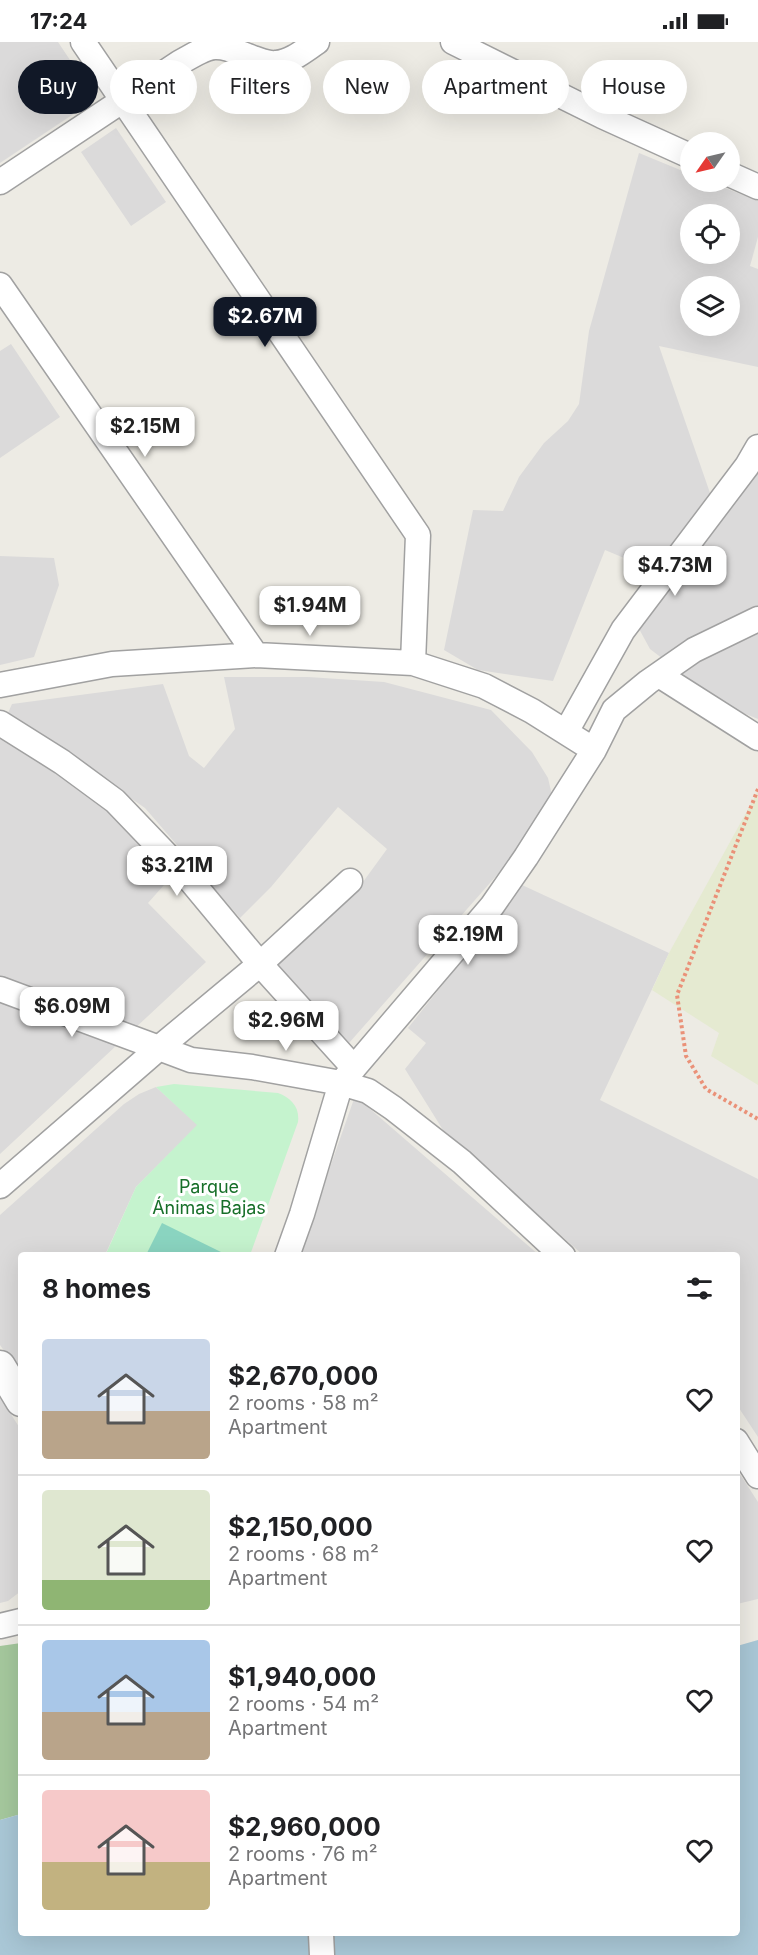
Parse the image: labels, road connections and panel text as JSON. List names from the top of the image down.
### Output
{
  "parks": ["Parque Ánimas Bajas"],
  "north": "bottom left",
  "page": {
    "status": "17:24",
    "chip": [
      "Buy",
      "Rent",
      "Filters",
      "New",
      "Apartment",
      "House"
    ],
    "price": [
      "$2.67M",
      "$2.15M",
      "$4.73M",
      "$1.94M",
      "$3.21M",
      "$2.19M",
      "$6.09M",
      "$2.96M"
    ],
    "heading": "8 homes",
    "list": [
      {
        "name": "$2,670,000",
        "note": "2 rooms · 58 m² · Apartment"
      },
      {
        "name": "$2,150,000",
        "note": "2 rooms · 68 m² · Apartment"
      },
      {
        "name": "$1,940,000",
        "note": "2 rooms · 54 m² · Apartment"
      },
      {
        "name": "$2,960,000",
        "note": "2 rooms · 76 m² · Apartment"
      }
    ]
  }
}
